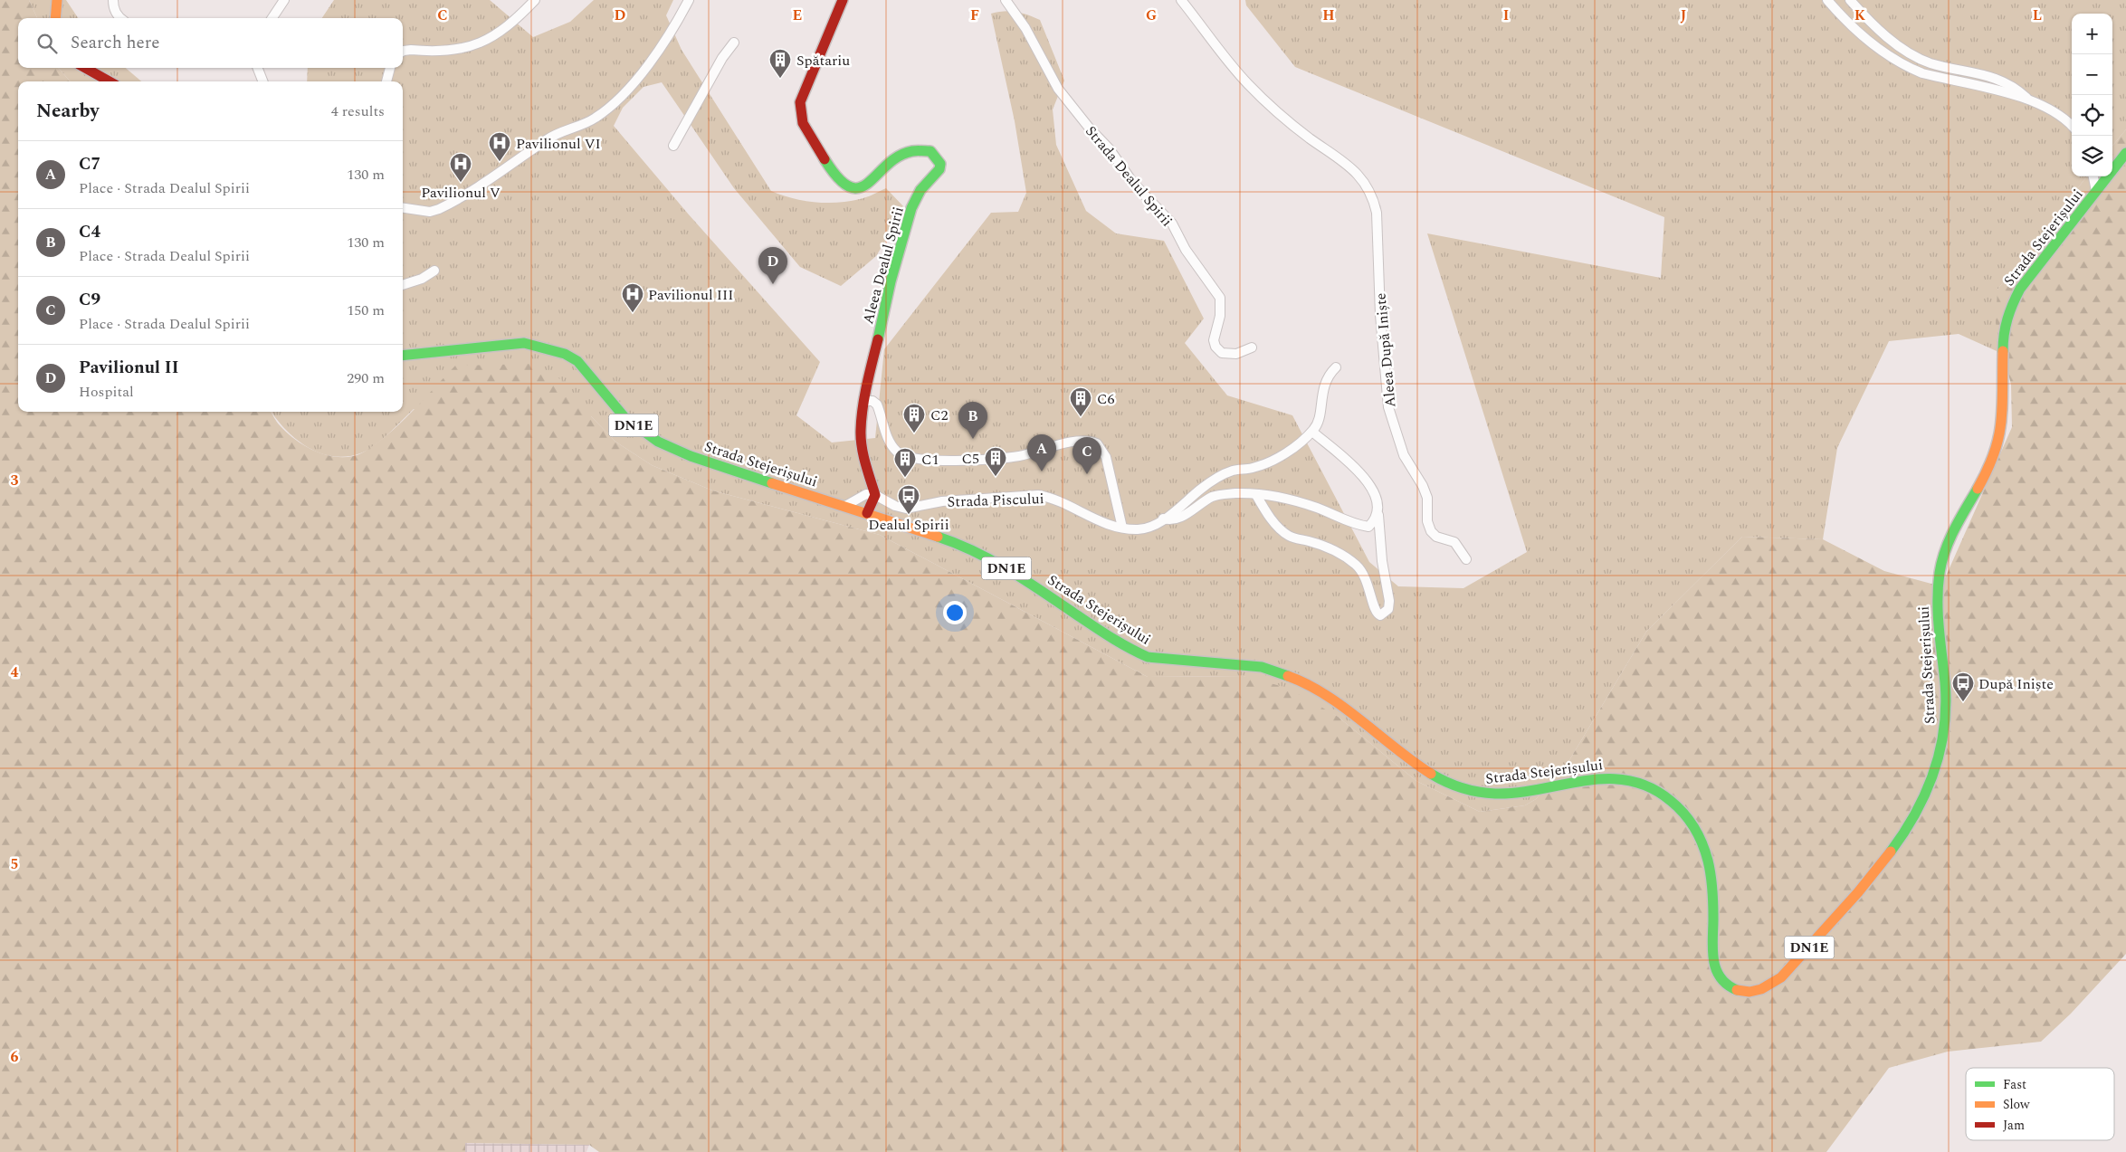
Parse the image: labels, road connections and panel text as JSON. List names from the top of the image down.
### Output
{
  "streets": {
    "main road": ["Strada Stejerișului", "Aleea Dealul Spirii", "DN1E"],
    "street": ["Strada Dealul Spirii", "Aleea După Iniște", "Strada Piscului"]
  },
  "crossings": [
    ["Aleea Dealul Spirii", "Strada Piscului"]
  ],
  "places": {
    "building": [
      "Spătariu",
      "C6",
      "C2",
      "C5",
      "C1"
    ],
    "hospital": ["Pavilionul VI", "Pavilionul V", "Pavilionul III"],
    "bus stop": ["Dealul Spirii", "După Iniște"]
  },
  "legend": ["Fast", "Slow", "Jam"],
  "page": {
    "map_buttons": ["+", "−"],
    "search": "Search here",
    "heading": ["Nearby", "4 results"],
    "list": [
      {
        "mark": "A",
        "name": "C7",
        "note": "Place · Strada Dealul Spirii",
        "value": "130 m"
      },
      {
        "mark": "B",
        "name": "C4",
        "note": "Place · Strada Dealul Spirii",
        "value": "130 m"
      },
      {
        "mark": "C",
        "name": "C9",
        "note": "Place · Strada Dealul Spirii",
        "value": "150 m"
      },
      {
        "mark": "D",
        "name": "Pavilionul II",
        "note": "Hospital",
        "value": "290 m"
      }
    ],
    "pins": [
      "D",
      "B",
      "A",
      "C"
    ]
  },
  "grid": {
    "columns": [
      "C",
      "D",
      "E",
      "F",
      "G",
      "H",
      "I",
      "J",
      "K",
      "L"
    ],
    "rows": [
      "3",
      "4",
      "5",
      "6"
    ]
  }
}
